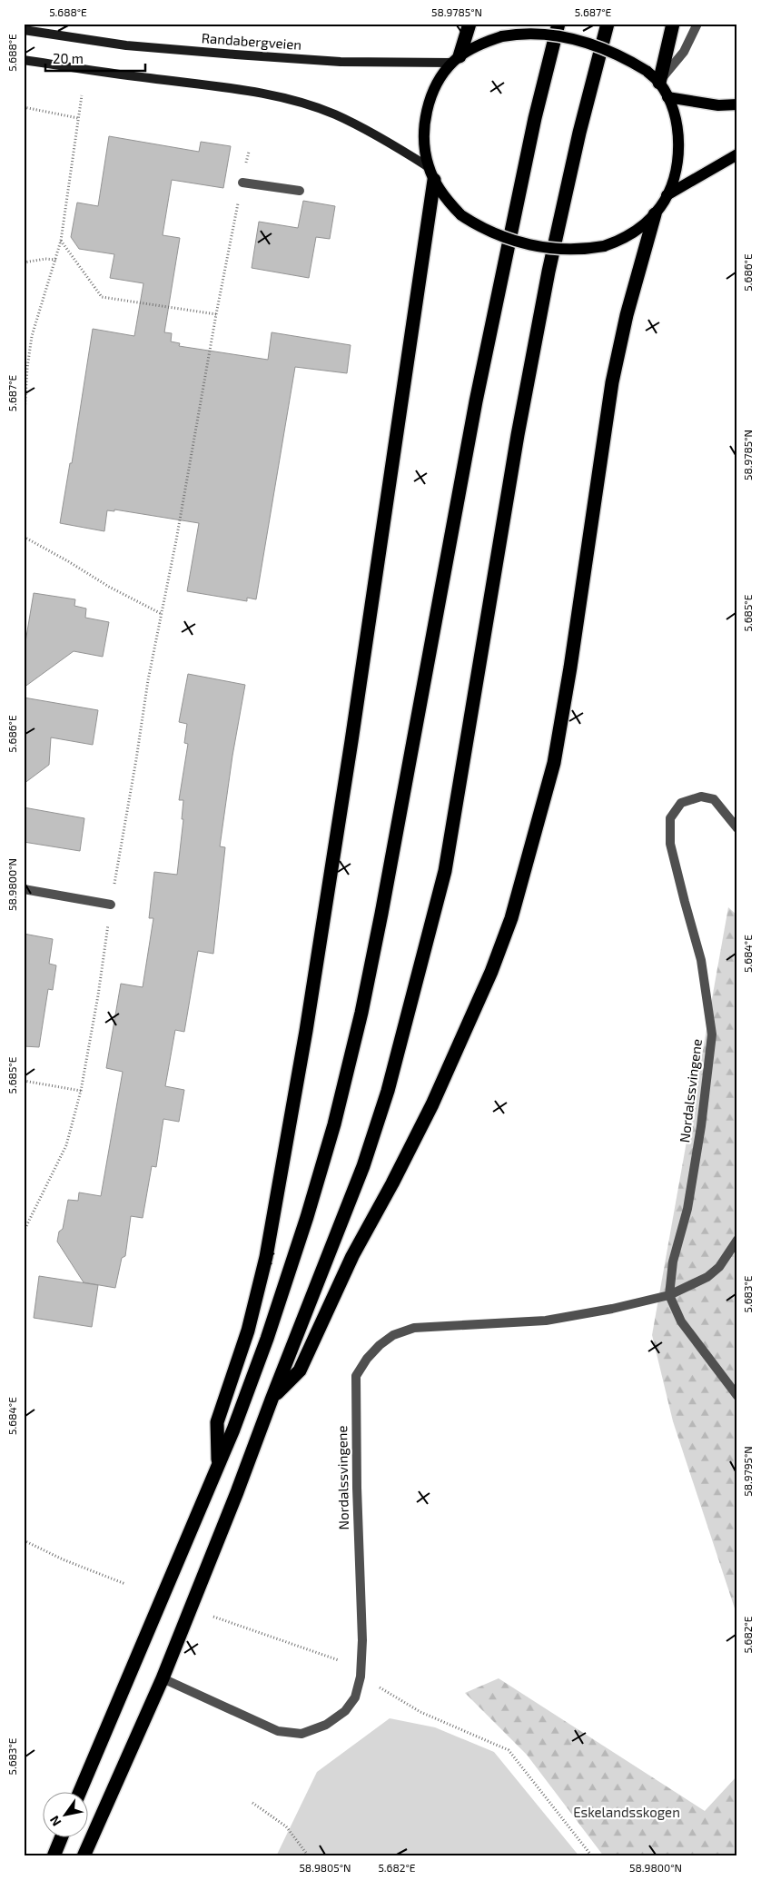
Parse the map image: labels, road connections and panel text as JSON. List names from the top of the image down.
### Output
{
  "streets": {
    "main road": ["Randabergveien"],
    "street": ["Nordalssvingene"]
  },
  "parks": ["Eskelandsskogen"],
  "scale_bar": "20 m",
  "north": "bottom left",
  "coordinates": [
    "5.688°E",
    "58.9785°N",
    "5.687°E",
    "5.686°E",
    "5.685°E",
    "58.9800°N",
    "5.684°E",
    "5.683°E",
    "58.9795°N",
    "5.682°E",
    "58.9805°N"
  ]
}
